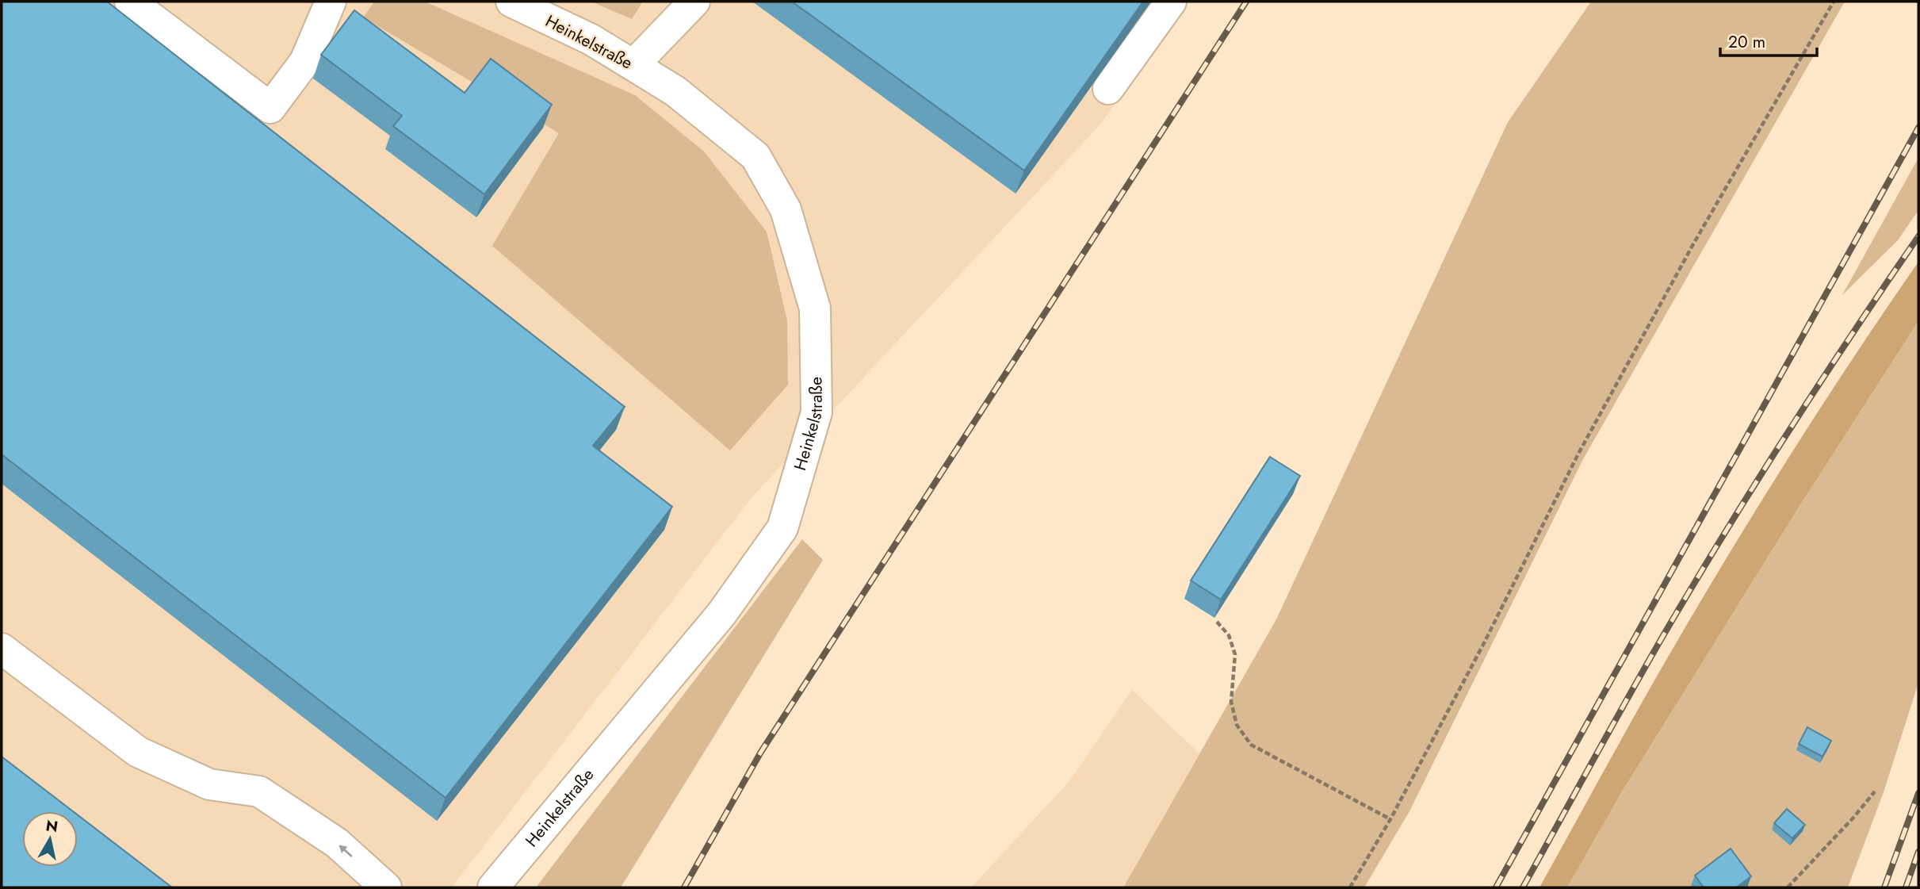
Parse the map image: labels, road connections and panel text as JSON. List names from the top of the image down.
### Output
{
  "streets": {
    "street": ["Heinkelstraße"]
  },
  "scale_bar": "20 m",
  "north": "top"
}
